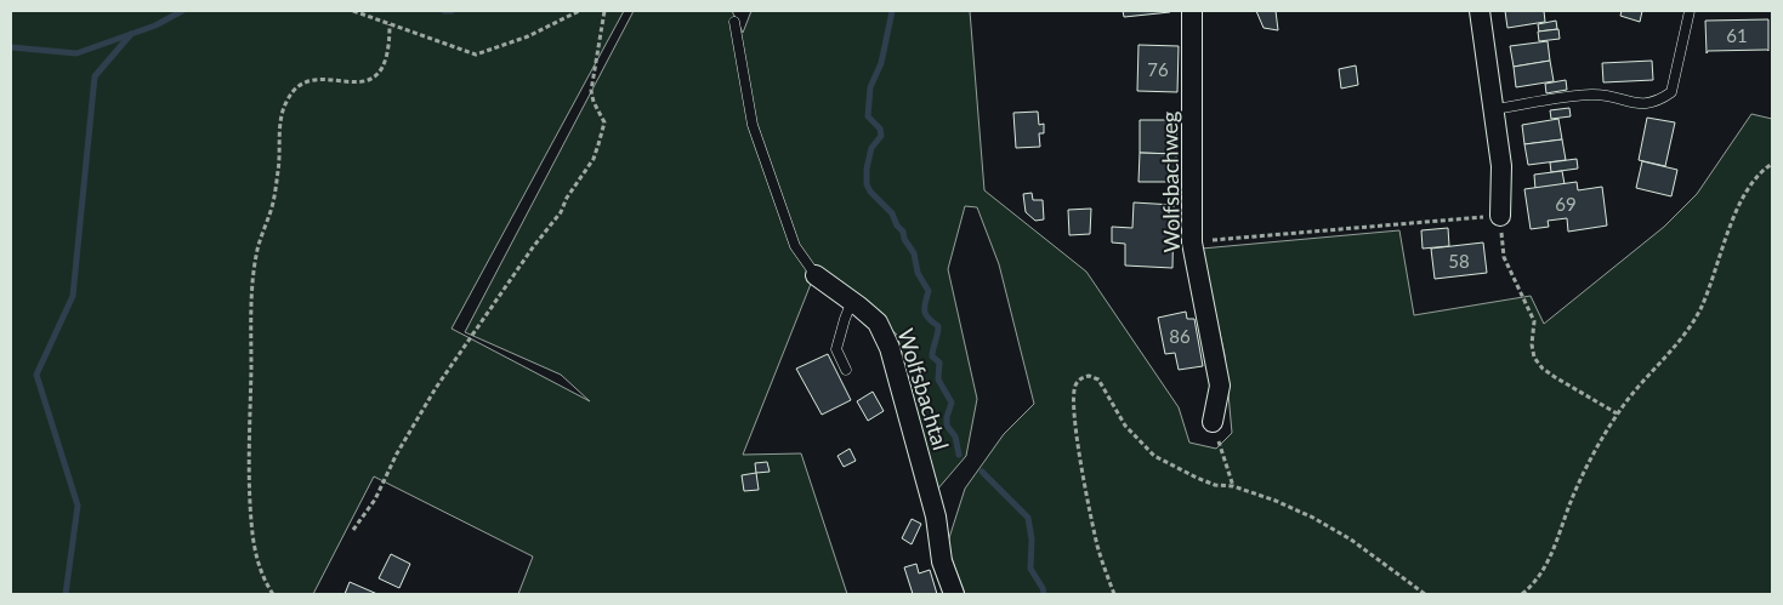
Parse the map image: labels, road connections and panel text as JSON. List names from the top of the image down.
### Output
{
  "streets": {
    "street": ["Wolfsbachweg", "Wolfsbachtal"]
  },
  "house_numbers": [
    "61",
    "76",
    "69",
    "58",
    "86"
  ]
}
